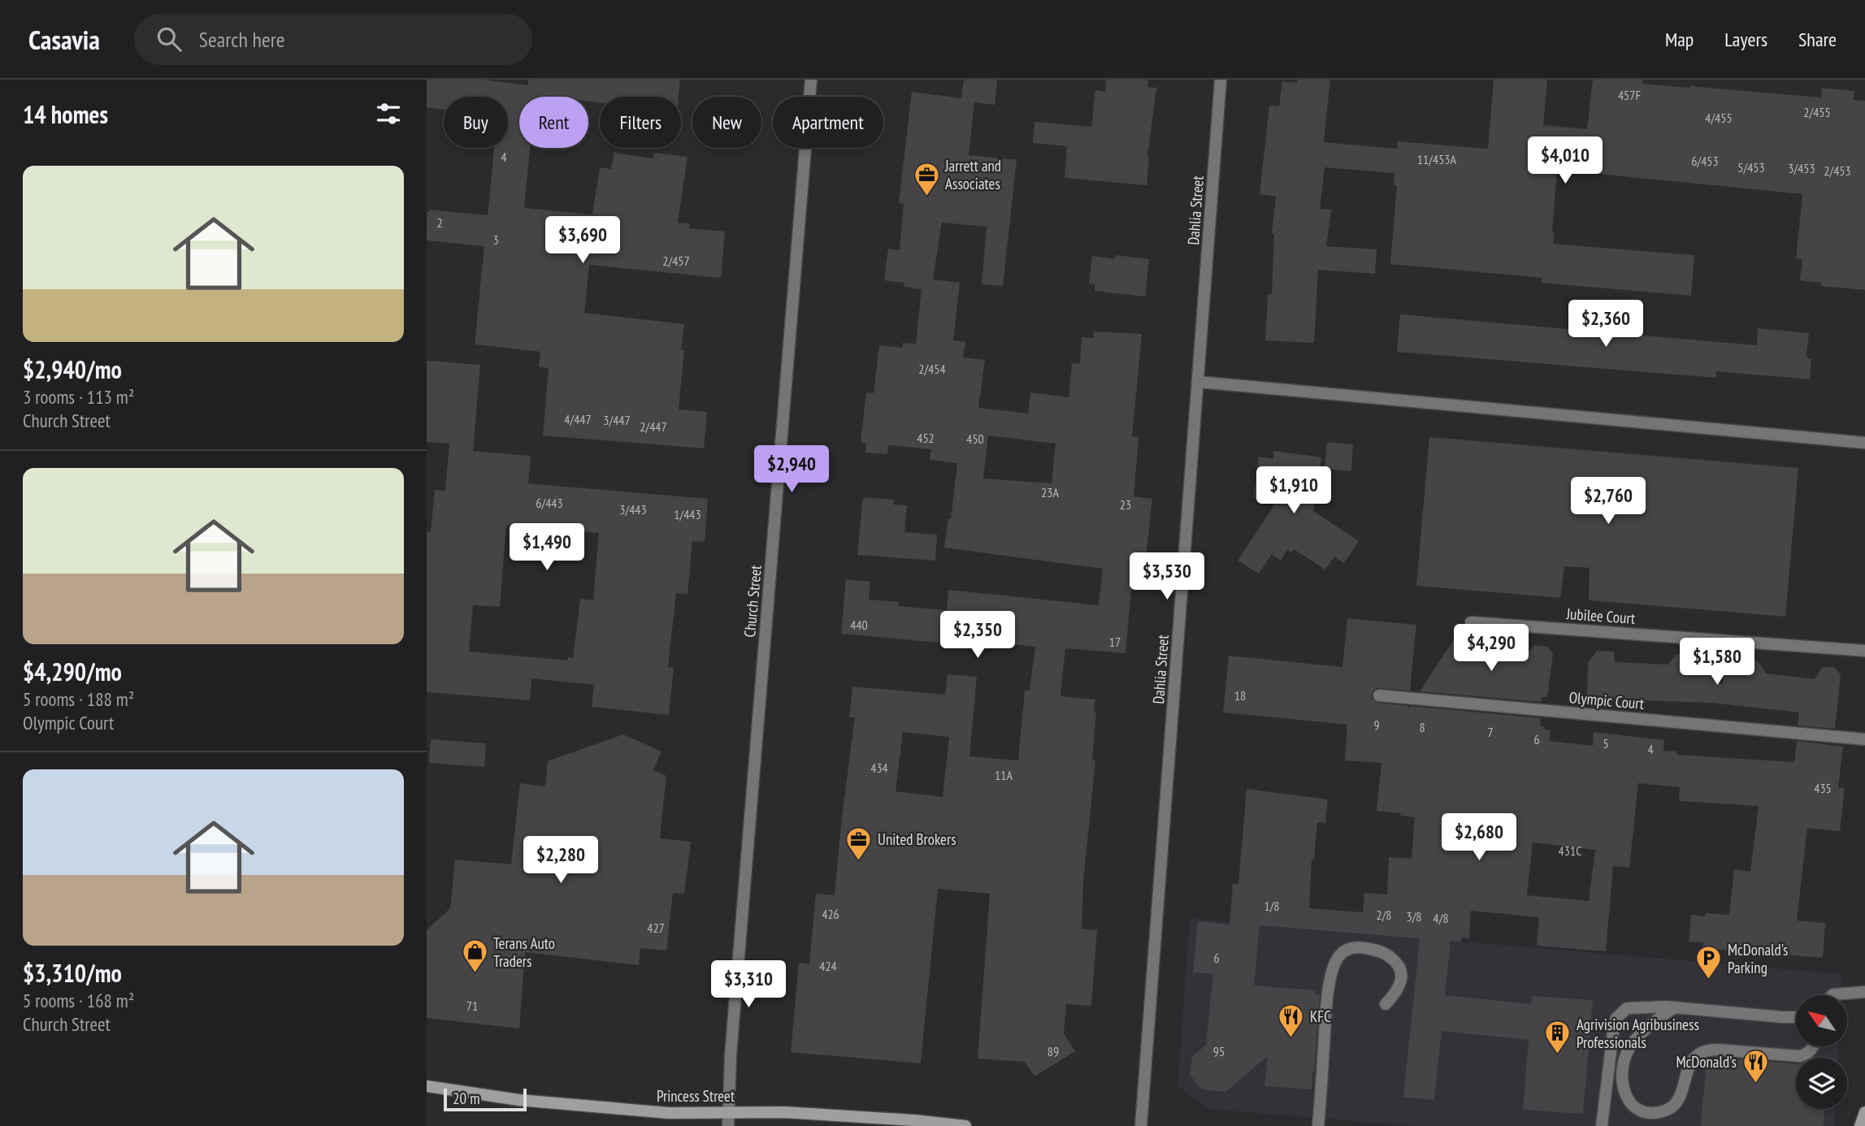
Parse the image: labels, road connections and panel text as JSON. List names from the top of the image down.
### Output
{
  "streets": {
    "main road": ["Princess Street"],
    "street": [
      "Dahlia Street",
      "Church Street",
      "Jubilee Court",
      "Olympic Court"
    ]
  },
  "crossings": [
    ["Church Street", "Princess Street"]
  ],
  "places": {
    "office": ["Jarrett and Associates", "United Brokers"],
    "shop": ["Terans Auto Traders"],
    "parking": ["McDonald's Parking"],
    "restaurant": ["KFC", "McDonald's"],
    "building": ["Agrivision Agribusiness Professionals"]
  },
  "house_numbers": [
    "457F",
    "2/455",
    "4/455",
    "4",
    "11/453A",
    "6/453",
    "5/453",
    "3/453",
    "2/453",
    "2",
    "3",
    "2/457",
    "2/454",
    "4/447",
    "3/447",
    "2/447",
    "452",
    "450",
    "23A",
    "6/443",
    "23",
    "3/443",
    "1/443",
    "440",
    "17",
    "18",
    "9",
    "8",
    "7",
    "6",
    "5",
    "4",
    "434",
    "11A",
    "435",
    "431C",
    "1/8",
    "426",
    "2/8",
    "3/8",
    "4/8",
    "427",
    "6",
    "424",
    "71",
    "89",
    "95"
  ],
  "scale_bar": "20 m",
  "north": "top left",
  "page": {
    "header": "Casavia",
    "search": "Search here",
    "nav": ["Map", "Layers", "Share"],
    "heading": "14 homes",
    "chip": [
      "Buy",
      "Rent",
      "Filters",
      "New",
      "Apartment"
    ],
    "price": [
      "$4,010",
      "$3,690",
      "$2,360",
      "$2,940",
      "$1,910",
      "$2,760",
      "$1,490",
      "$3,530",
      "$2,350",
      "$4,290",
      "$1,580",
      "$2,680",
      "$2,280",
      "$3,310"
    ],
    "list": [
      {
        "name": "$2,940/mo",
        "note": "3 rooms · 113 m² · Church Street"
      },
      {
        "name": "$4,290/mo",
        "note": "5 rooms · 188 m² · Olympic Court"
      },
      {
        "name": "$3,310/mo",
        "note": "5 rooms · 168 m² · Church Street"
      }
    ],
    "scale": "20 m"
  }
}
